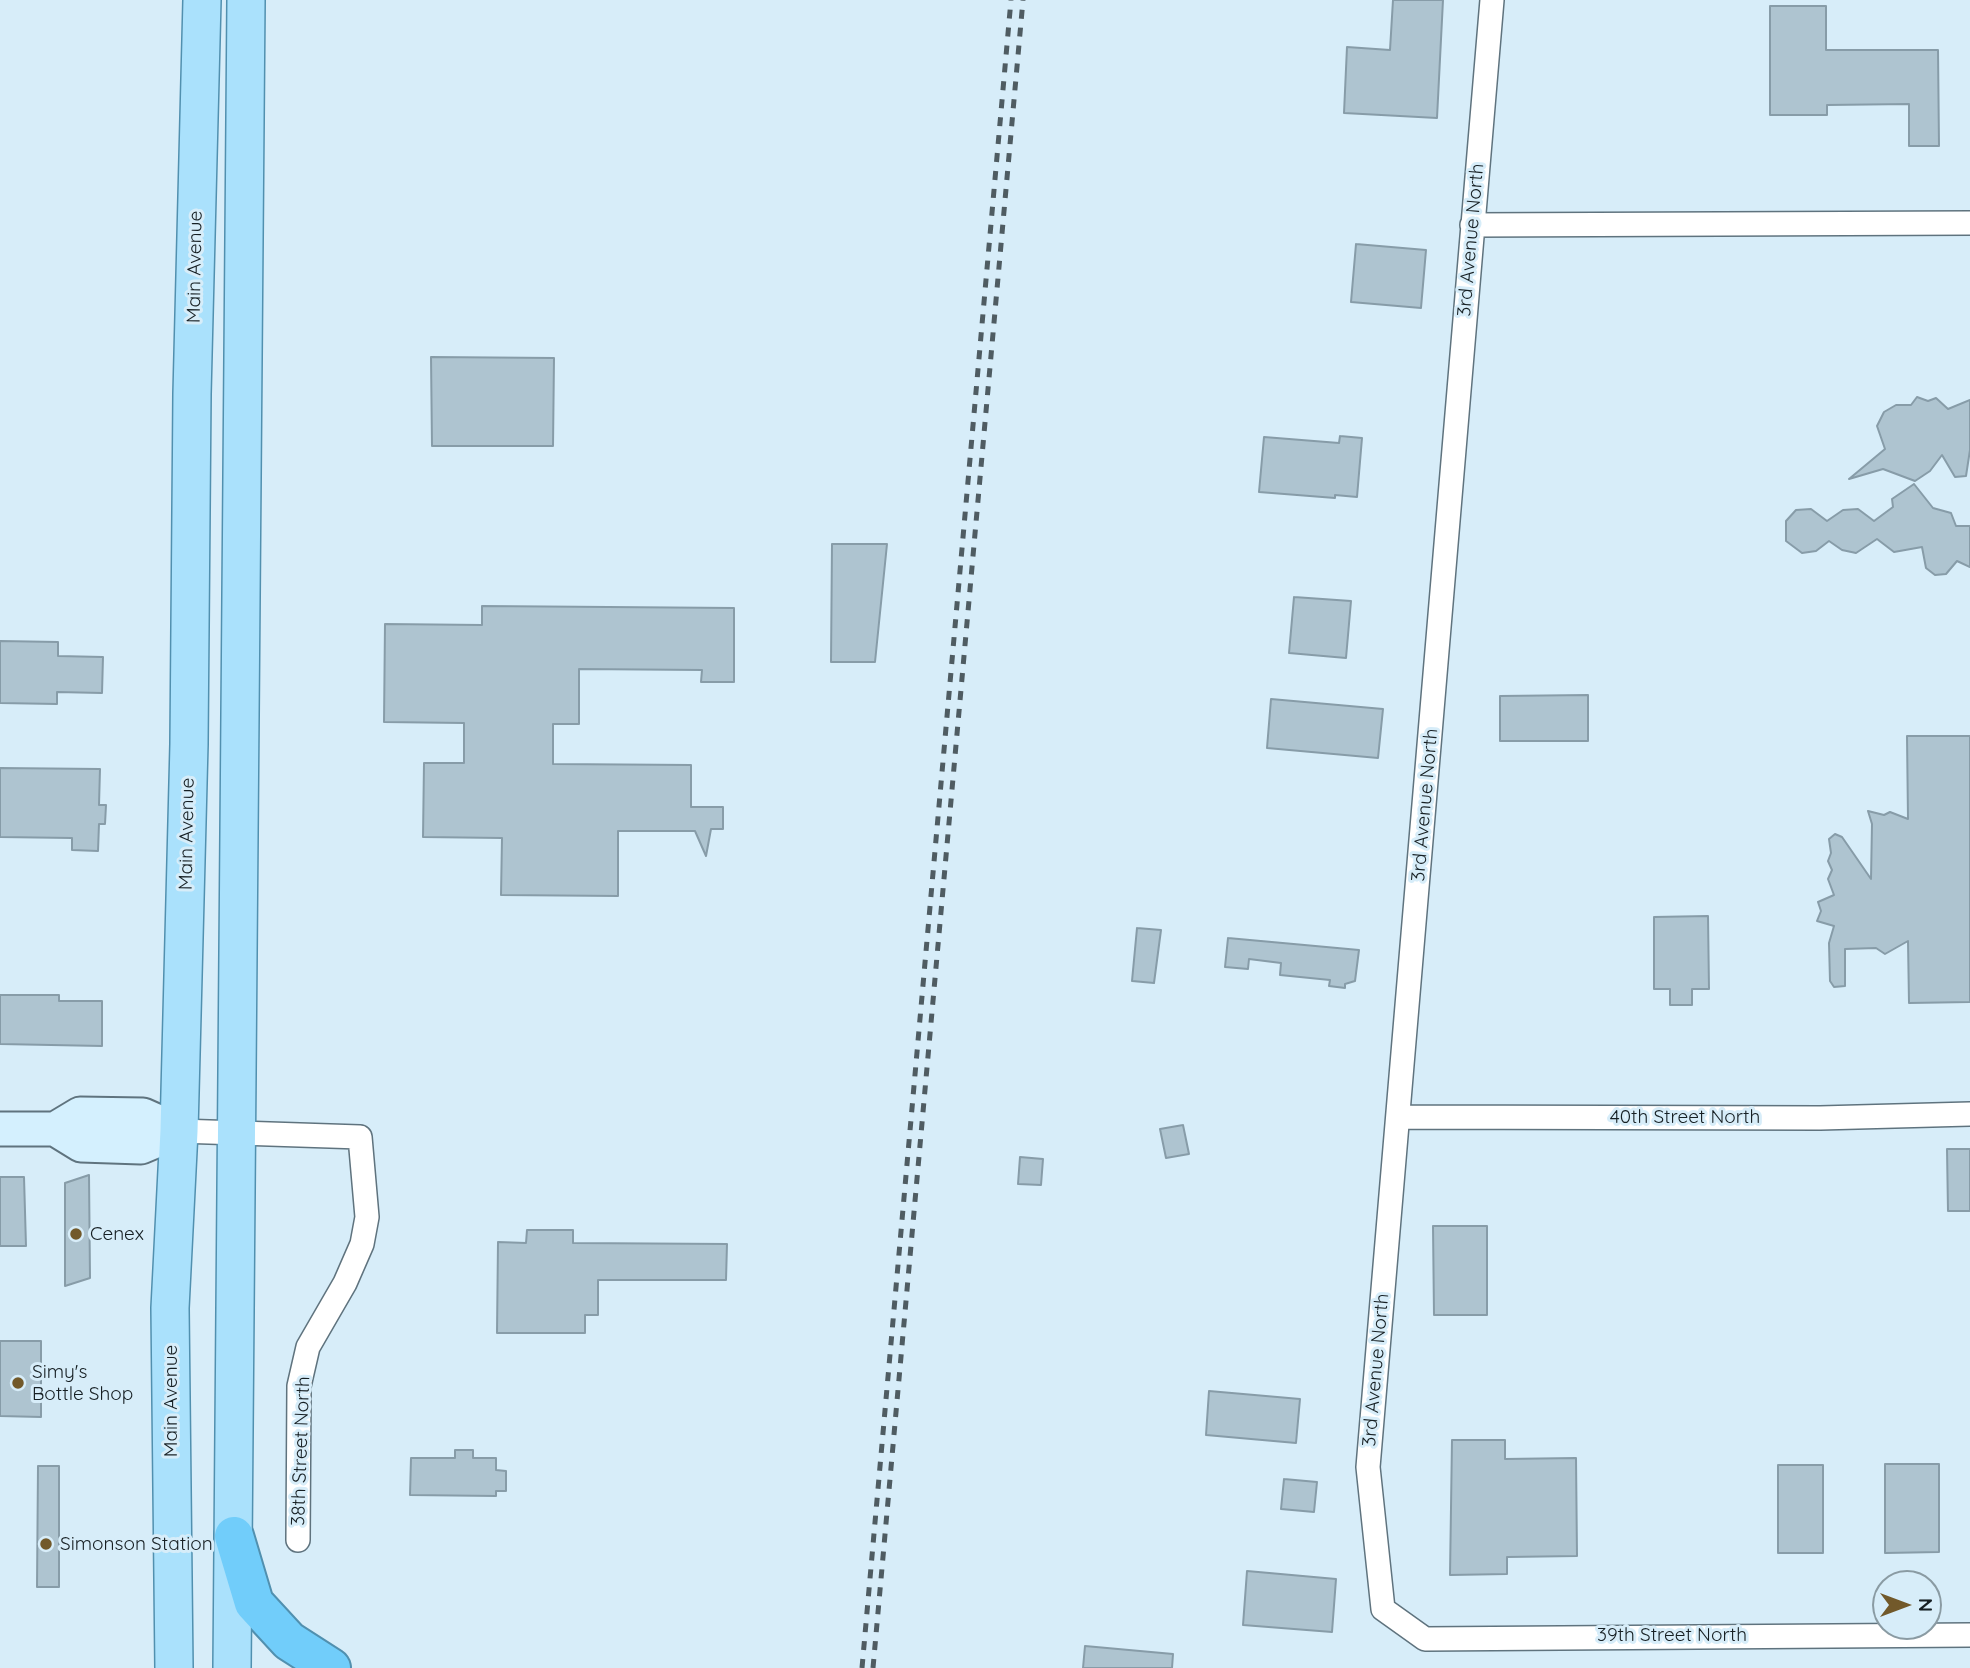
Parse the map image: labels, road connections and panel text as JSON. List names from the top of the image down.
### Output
{
  "streets": {
    "main road": ["Main Avenue"],
    "street": [
      "3rd Avenue North",
      "40th Street North",
      "38th Street North",
      "39th Street North"
    ]
  },
  "crossings": [
    ["3rd Avenue North", "40th Street North"],
    ["3rd Avenue North", "39th Street North"],
    ["Main Avenue", "38th Street North"]
  ],
  "places": ["Cenex", "Simy's Bottle Shop", "Simonson Station"],
  "north": "right"
}
